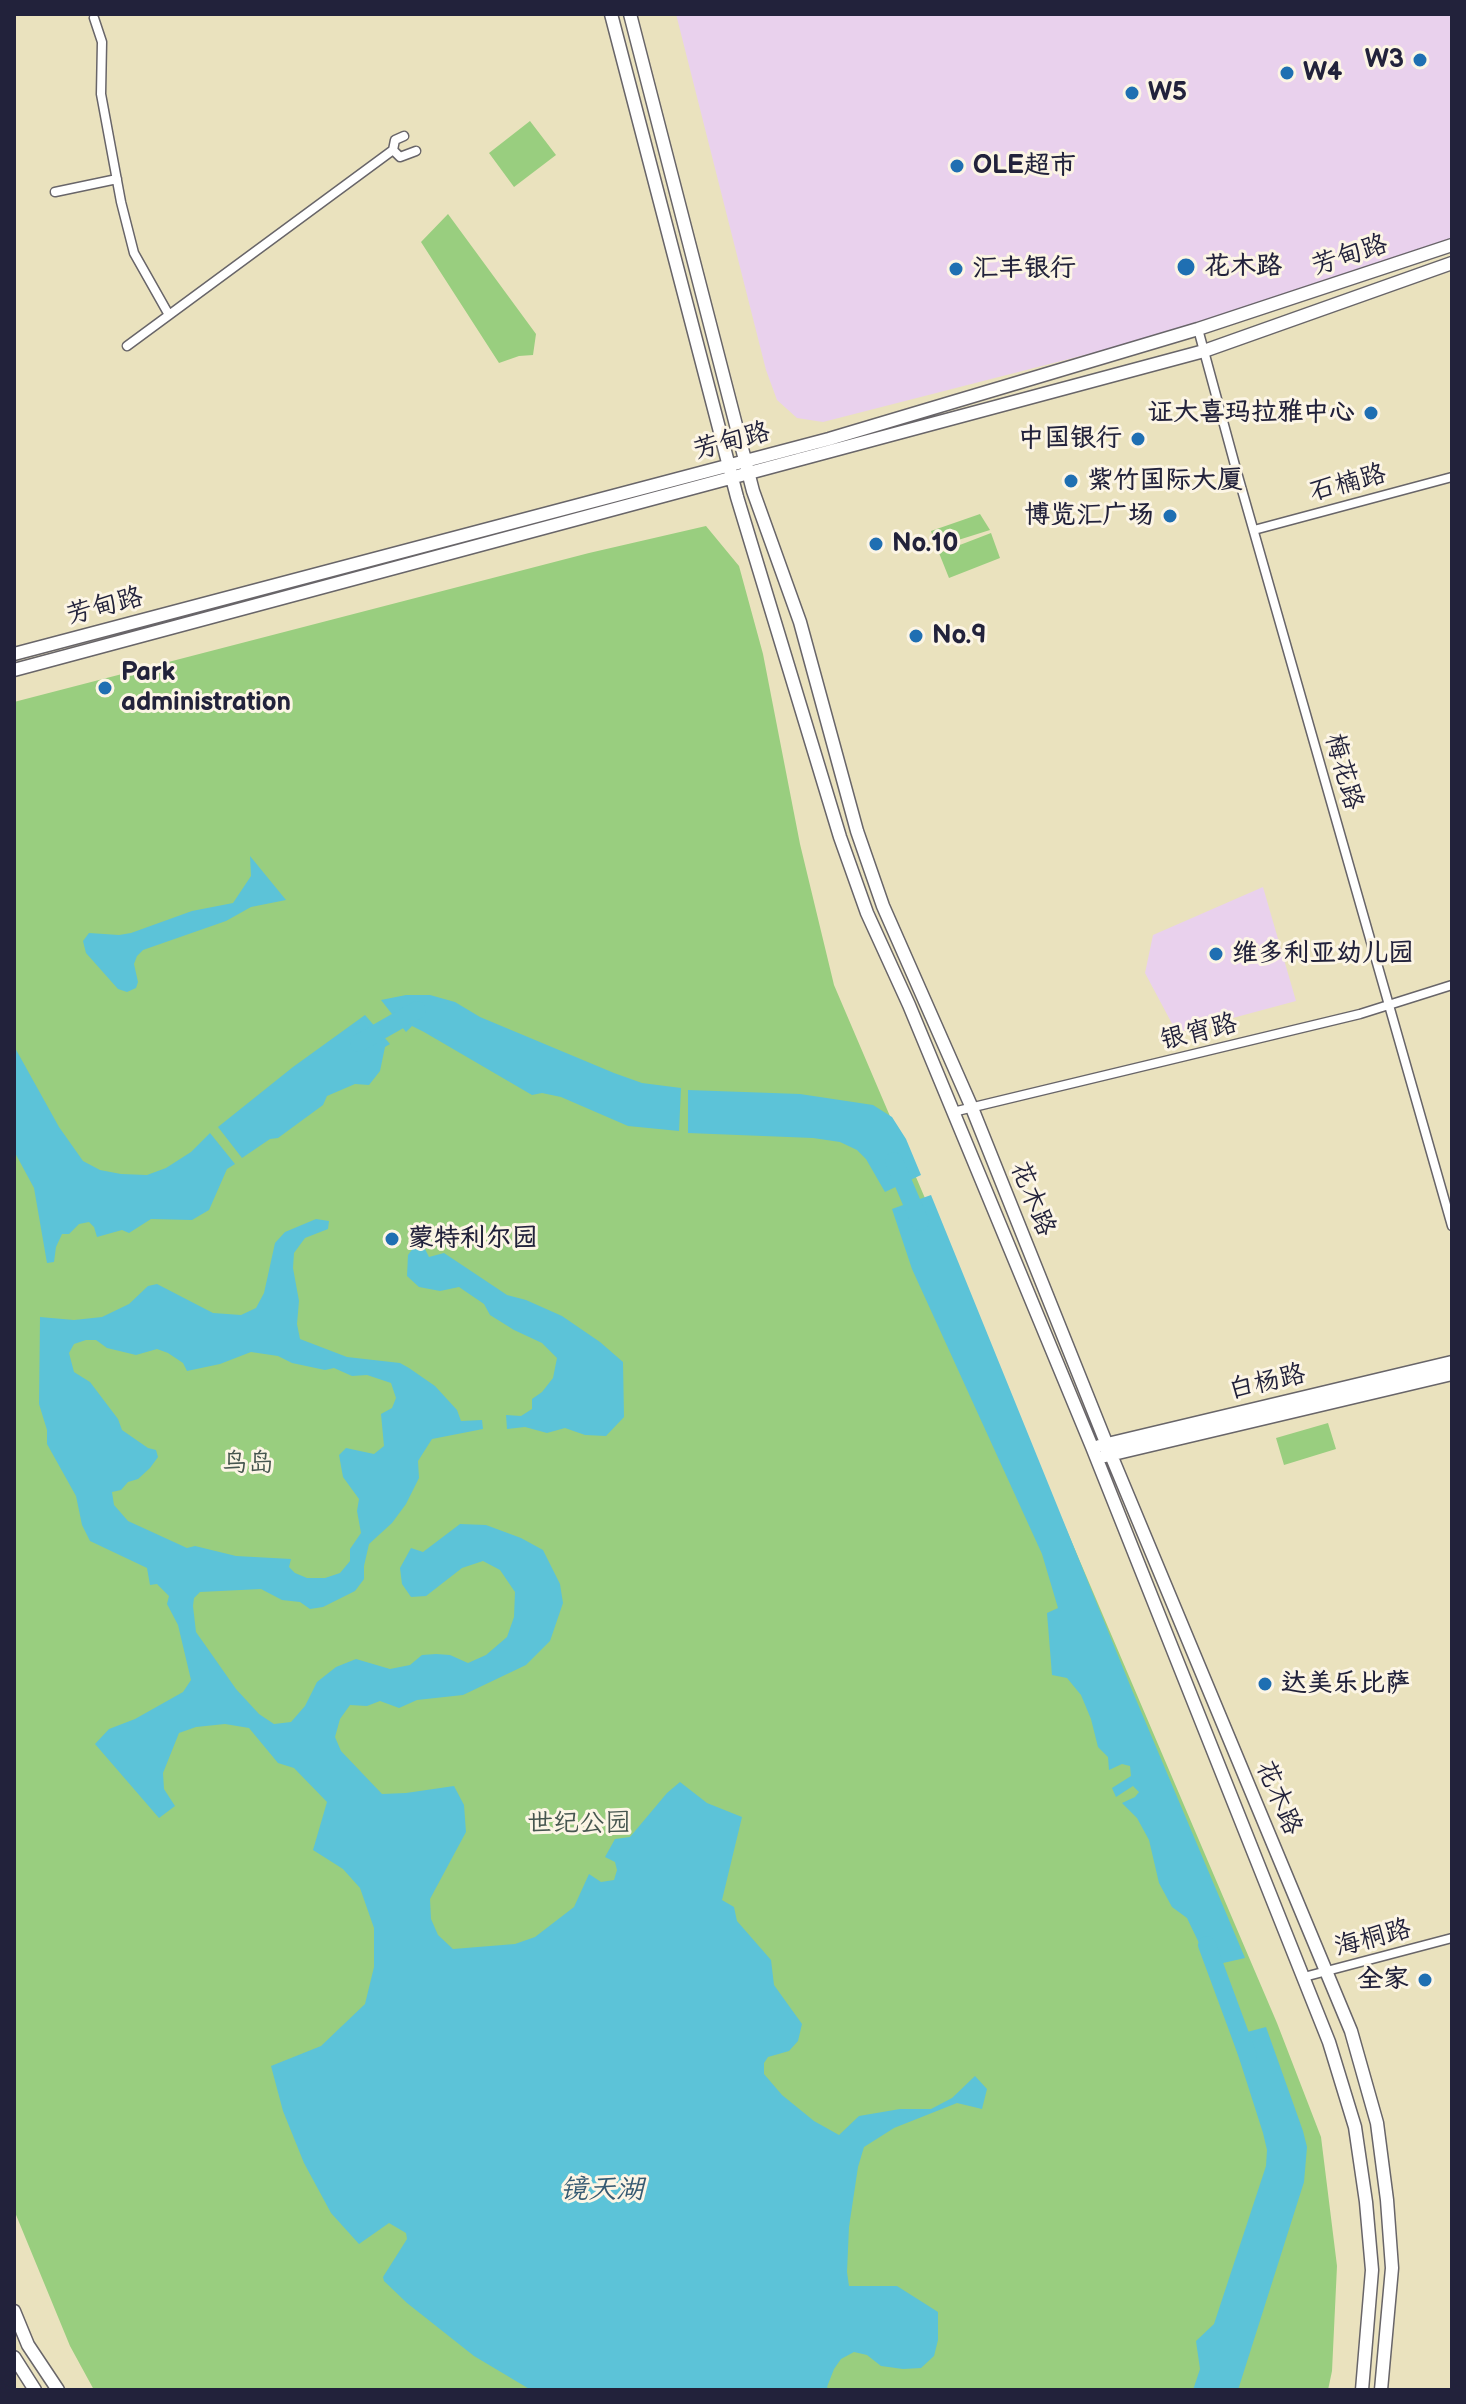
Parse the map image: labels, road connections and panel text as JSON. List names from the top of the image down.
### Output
{
  "streets": {
    "main road": ["芳甸路", "花木路", "白杨路"],
    "street": [
      "石楠路",
      "梅花路",
      "银宵路",
      "海桐路"
    ]
  },
  "crossings": [
    ["芳甸路", "梅花路"],
    ["芳甸路", "花木路"],
    ["石楠路", "梅花路"],
    ["梅花路", "银宵路"],
    ["银宵路", "花木路"],
    ["花木路", "白杨路"],
    ["花木路", "海桐路"]
  ],
  "water": ["镜天湖"],
  "parks": ["鸟岛", "世纪公园"],
  "places": [
    "W3",
    "W4",
    "W5",
    "OLE超市",
    "花木路",
    "汇丰银行",
    "证大喜玛拉雅中心",
    "中国银行",
    "紫竹国际大厦",
    "博览汇广场",
    "No.10",
    "No.9",
    "Park administration",
    "维多利亚幼儿园",
    "蒙特利尔园",
    "达美乐比萨",
    "全家"
  ]
}
